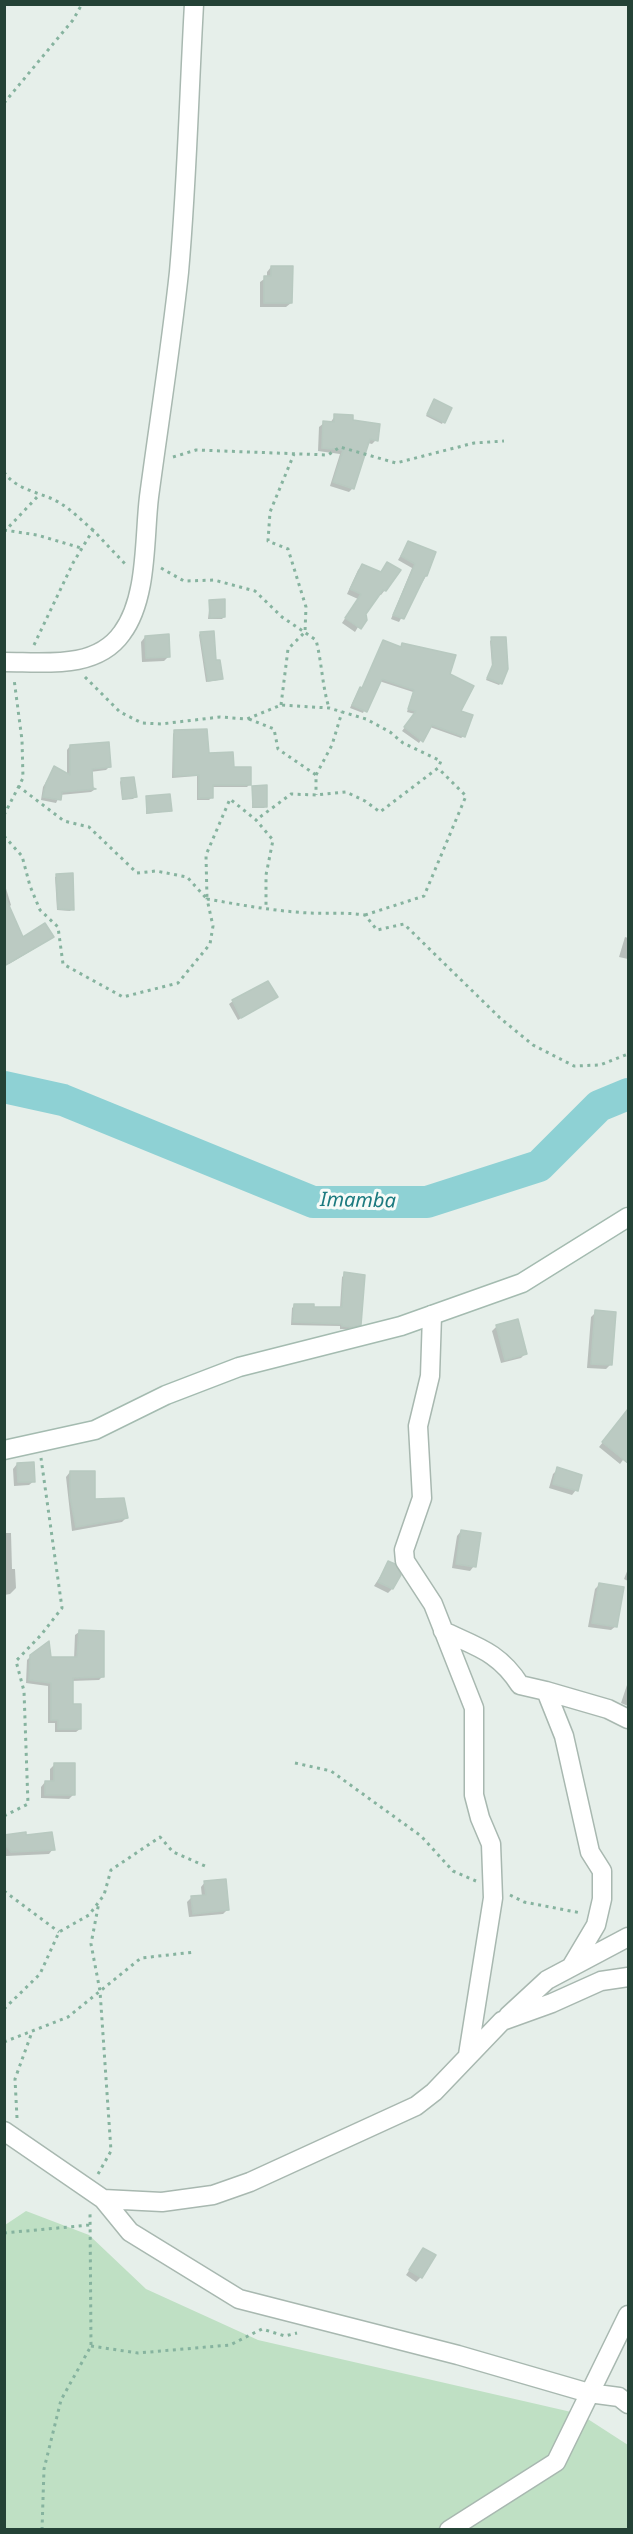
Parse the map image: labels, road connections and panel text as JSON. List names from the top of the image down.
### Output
{
  "water": ["Imamba"]
}
